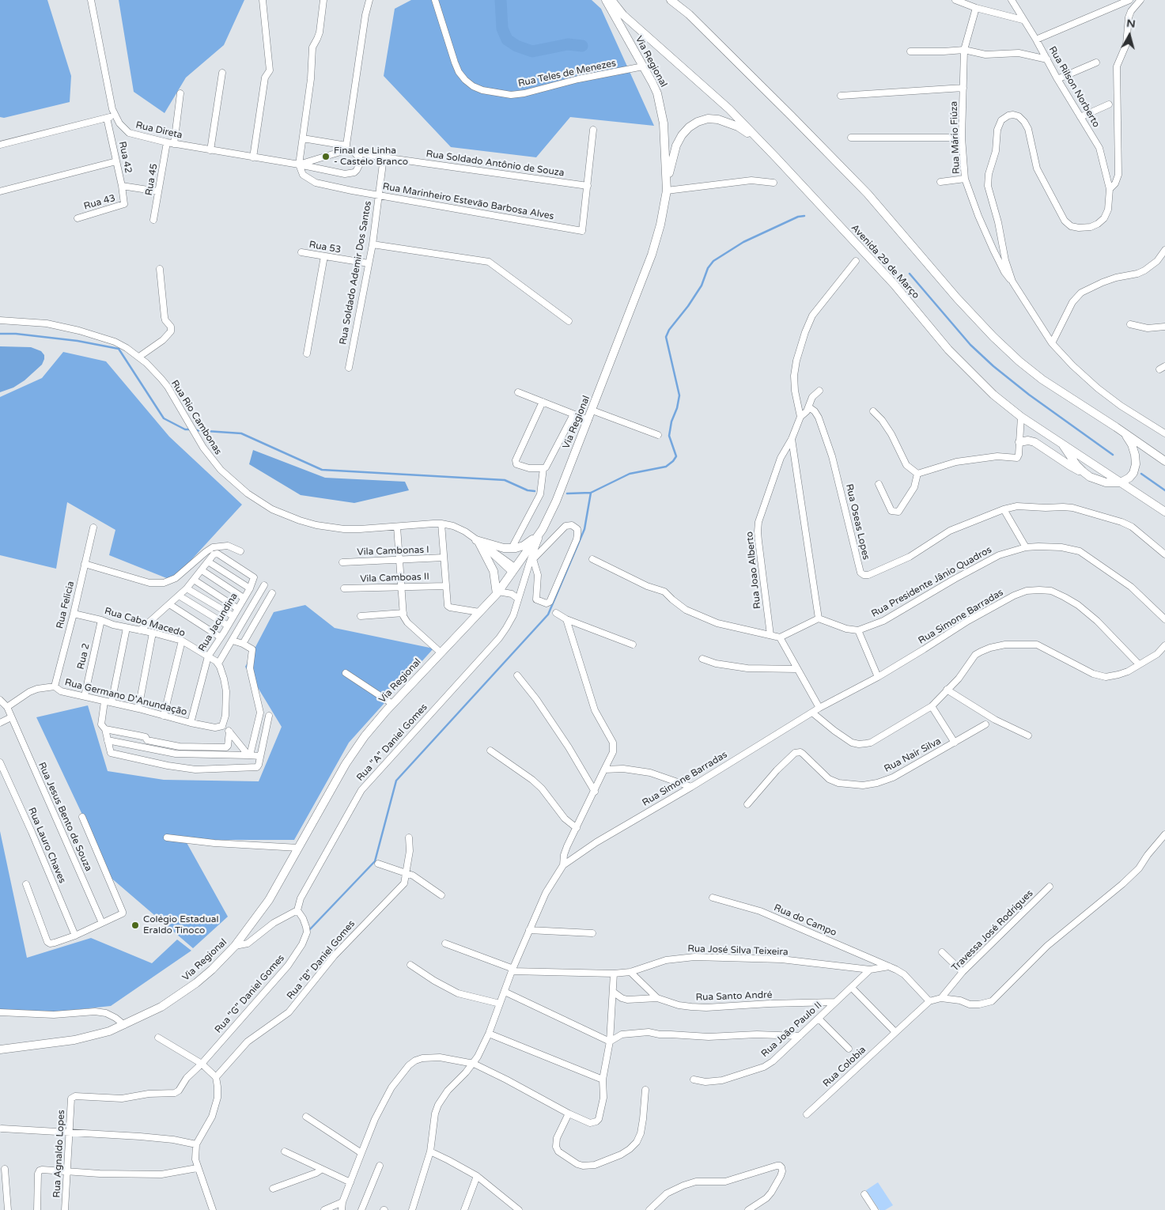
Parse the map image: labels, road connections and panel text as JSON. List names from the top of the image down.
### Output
{
  "streets": {
    "main road": ["Via Regional", "Avenida 29 de Março"],
    "street": [
      "Rua Teles de Menezes",
      "Rua Rilson Norberto",
      "Rua Direta",
      "Rua Mário Fiúza",
      "Rua 42",
      "Rua Soldado Antônio de Souza",
      "Rua 45",
      "Rua Marinheiro Estevão Barbosa Alves",
      "Rua 43",
      "Rua 53",
      "Rua Soldado Ademir Dos Santos",
      "Rua Rio Cambonas",
      "Rua Oseas Lopes",
      "Vila Cambonas I",
      "Rua Joao Alberto",
      "Vila Camboas II",
      "Rua Presidente Jânio Quadros",
      "Rua Felicia",
      "Rua Simone Barradas",
      "Rua Cabo Macedo",
      "Rua Jacundina",
      "Rua 2",
      "Rua Germano D'Anundação",
      "Rua \"A\" Daniel Gomes",
      "Rua Nair Silva",
      "Rua Jesus Bento de Souza",
      "Rua Lauro Chaves",
      "Rua do Campo",
      "Travessa José Rodrigues",
      "Rua José Silva Teixeira",
      "Rua \"B\" Daniel Gomes",
      "Rua \"G\" Daniel Gomes",
      "Rua Santo André",
      "Rua João Paulo II",
      "Rua Colobia",
      "Rua Agnaldo Lopes"
    ]
  },
  "crossings": [
    ["Via Regional", "Rua Teles de Menezes"],
    ["Via Regional", "Avenida 29 de Março"],
    ["Via Regional", "Rua Rio Cambonas"],
    ["Via Regional", "Rua \"A\" Daniel Gomes"],
    ["Rua Direta", "Rua Soldado Antônio de Souza"],
    ["Rua Direta", "Rua 45"],
    ["Rua Direta", "Rua Marinheiro Estevão Barbosa Alves"],
    ["Rua 42", "Rua 43"],
    ["Rua Soldado Antônio de Souza", "Rua Marinheiro Estevão Barbosa Alves"],
    ["Rua Soldado Antônio de Souza", "Rua Soldado Ademir Dos Santos"],
    ["Rua Marinheiro Estevão Barbosa Alves", "Rua Soldado Ademir Dos Santos"],
    ["Rua 53", "Rua Soldado Ademir Dos Santos"],
    ["Rua Felicia", "Rua Cabo Macedo"],
    ["Rua Felicia", "Rua Germano D'Anundação"],
    ["Rua Simone Barradas", "Rua José Silva Teixeira"],
    ["Rua Cabo Macedo", "Rua Jacundina"],
    ["Rua Cabo Macedo", "Rua 2"],
    ["Rua Jacundina", "Rua Germano D'Anundação"],
    ["Rua 2", "Rua Germano D'Anundação"],
    ["Rua Germano D'Anundação", "Rua Jesus Bento de Souza"],
    ["Rua \"A\" Daniel Gomes", "Rua \"G\" Daniel Gomes"],
    ["Rua José Silva Teixeira", "Rua João Paulo II"],
    ["Rua \"G\" Daniel Gomes", "Rua Agnaldo Lopes"],
    ["Rua Santo André", "Rua João Paulo II"]
  ],
  "places": ["Final de Linha - Castelo Branco", "Colégio Estadual Eraldo Tinoco"],
  "north": "top"
}
